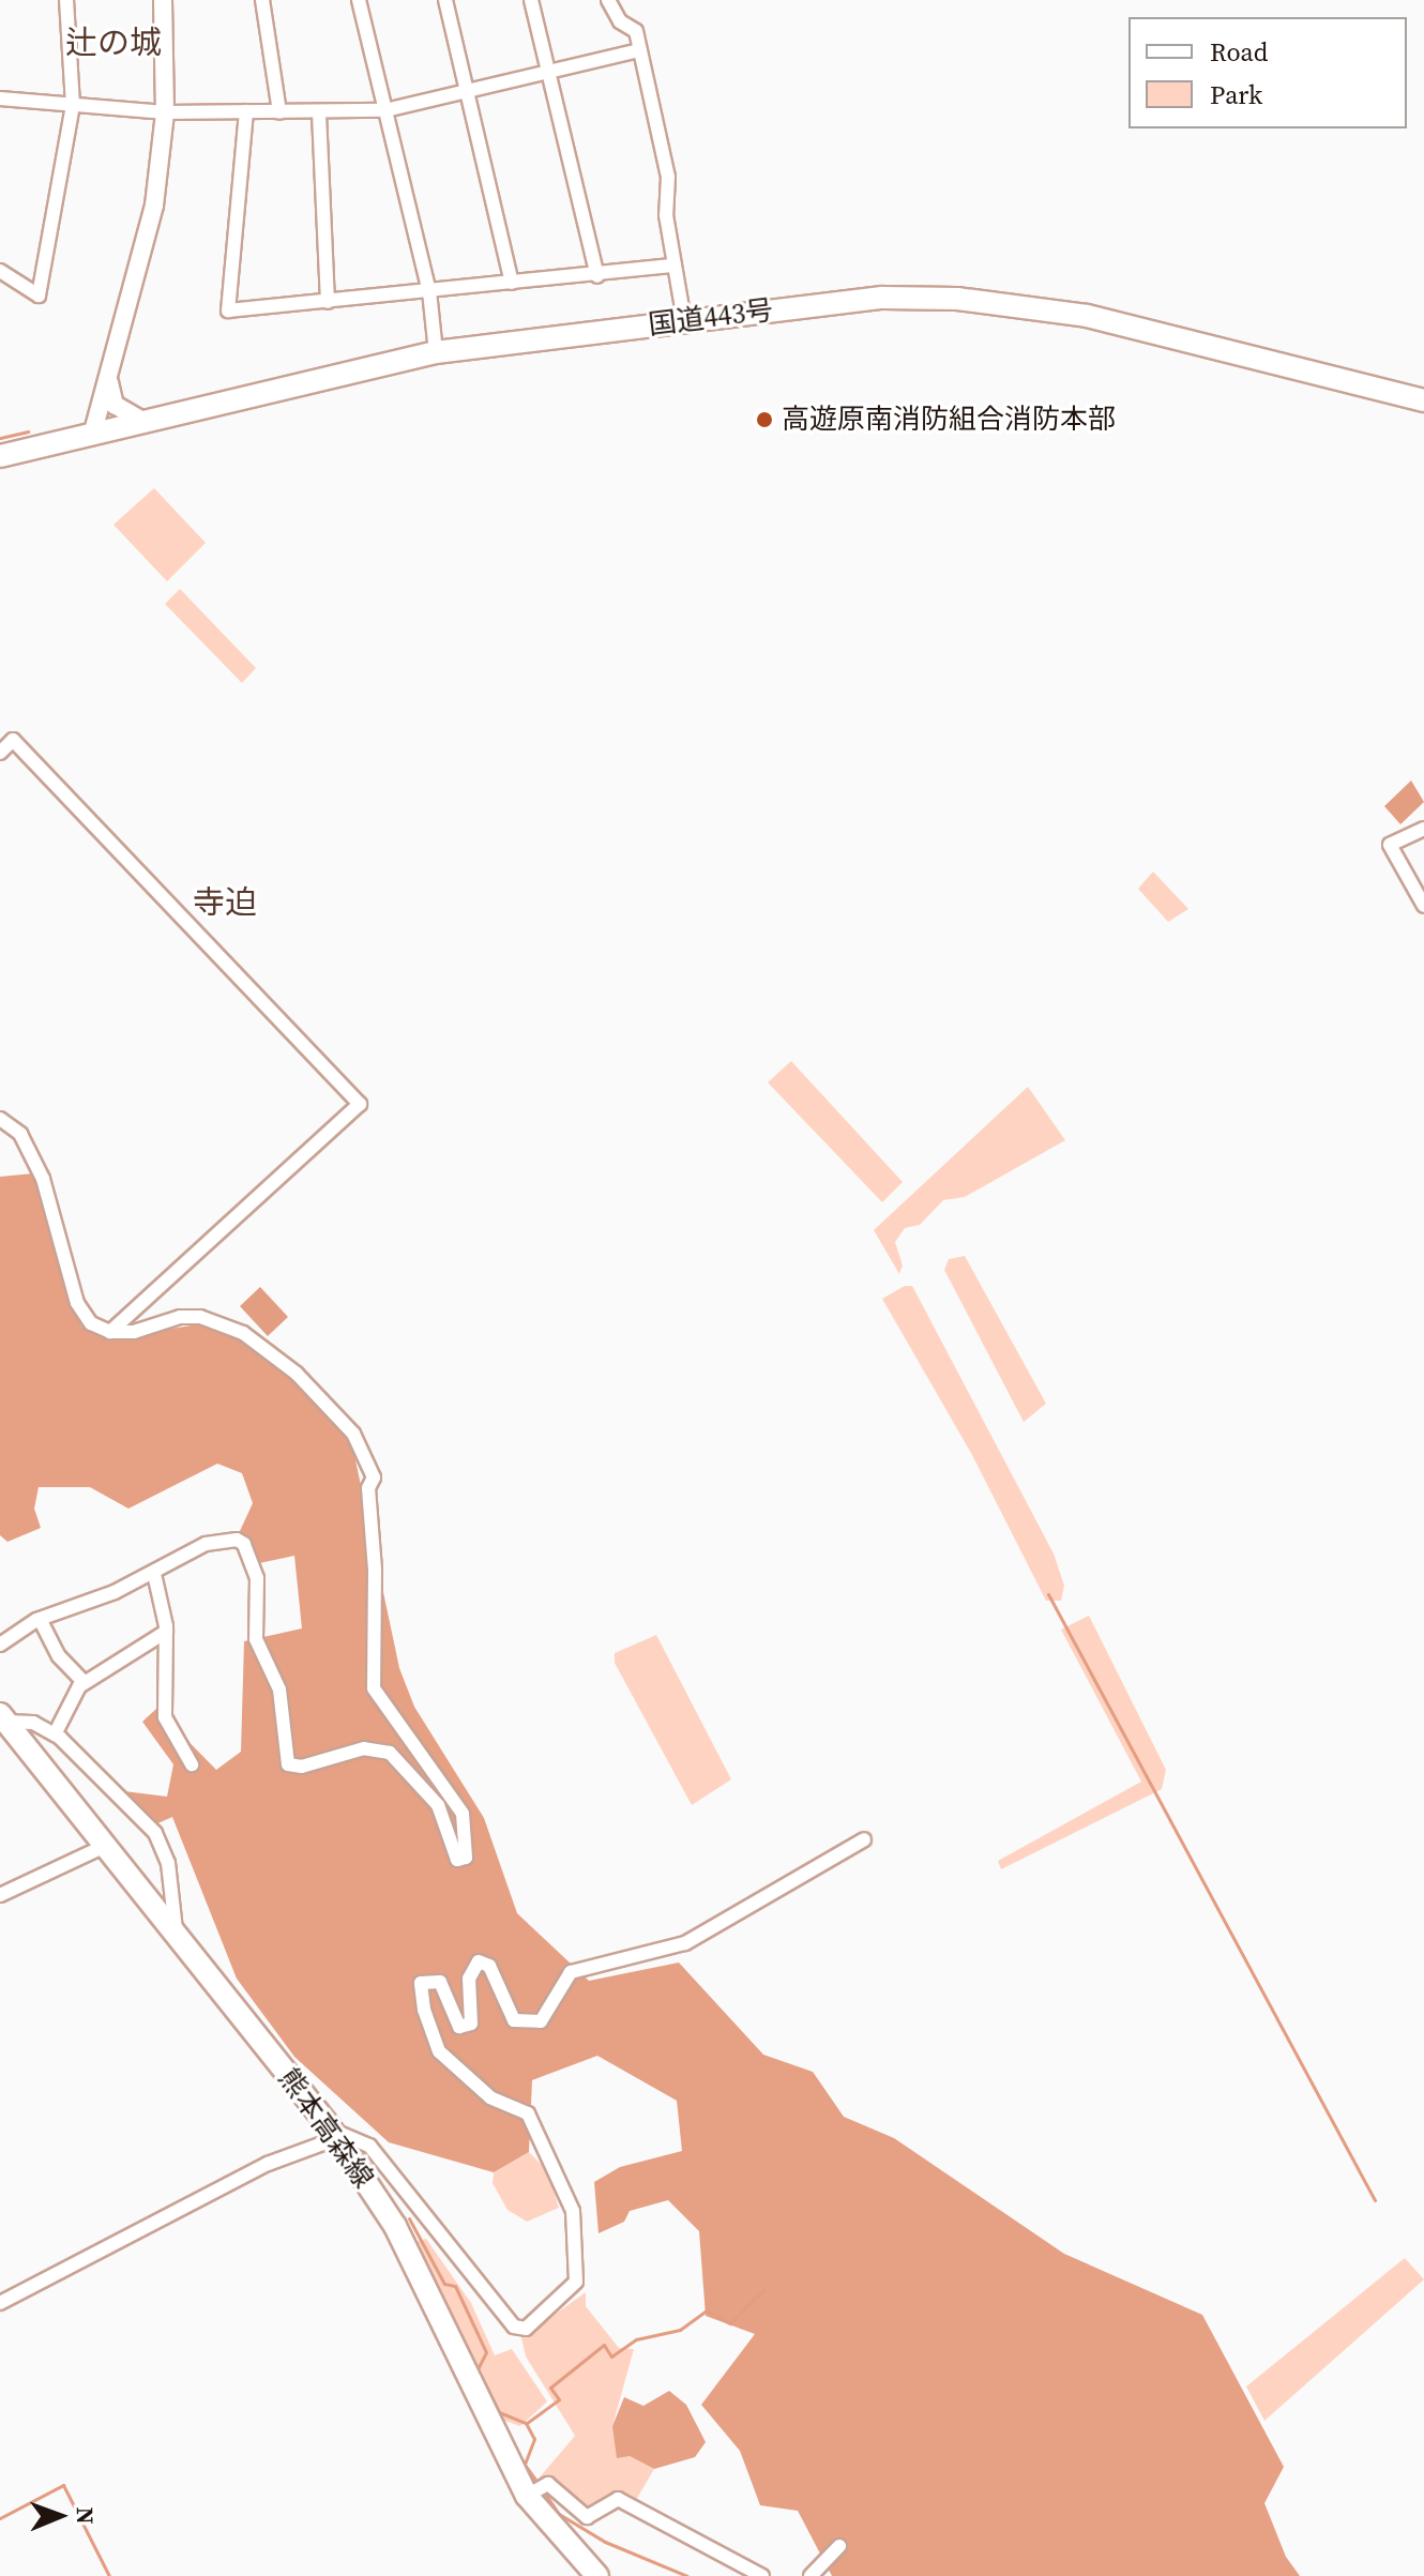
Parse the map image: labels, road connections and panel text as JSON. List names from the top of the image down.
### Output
{
  "streets": {
    "main road": ["国道443号", "熊本高森線"]
  },
  "districts": ["辻の城", "寺迫"],
  "places": ["高遊原南消防組合消防本部"],
  "legend": ["Road", "Park"],
  "north": "right"
}
